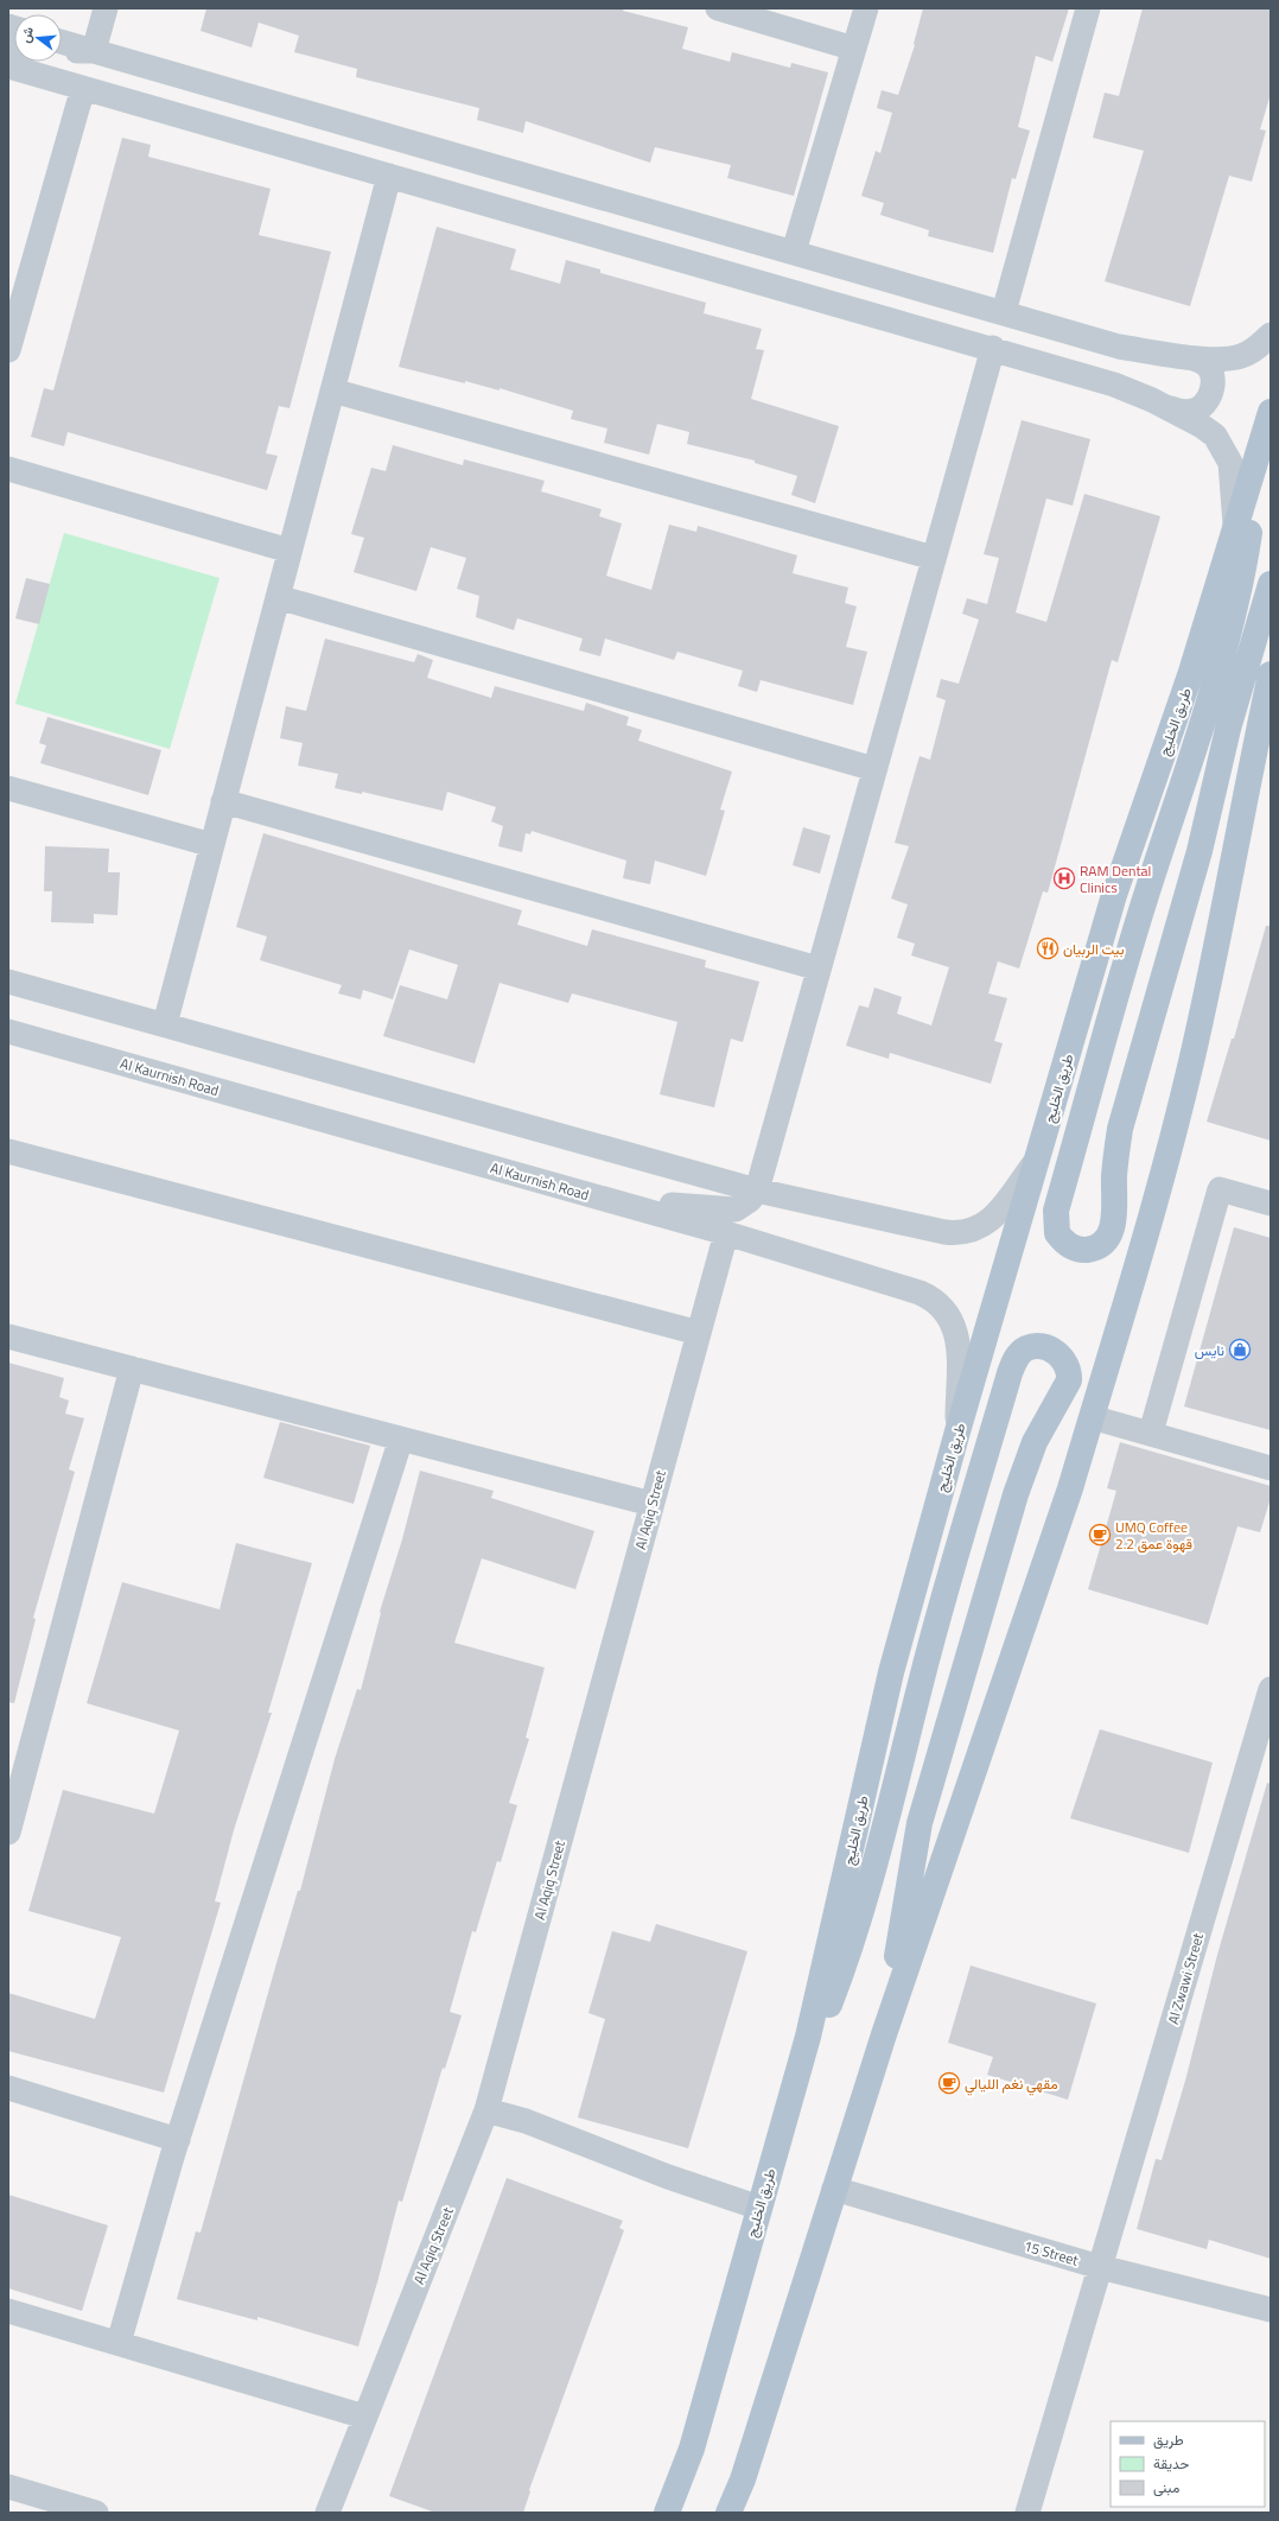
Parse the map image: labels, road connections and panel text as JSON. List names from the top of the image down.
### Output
{
  "streets": {
    "main road": ["طريق الخليج"],
    "street": [
      "Al Kaurnish Road",
      "Al Aqiq Street",
      "Al Zwawi Street",
      "15 Street"
    ]
  },
  "crossings": [
    ["طريق الخليج", "Al Kaurnish Road"],
    ["Al Kaurnish Road", "Al Aqiq Street"],
    ["Al Zwawi Street", "15 Street"]
  ],
  "places": {
    "hospital": ["RAM Dental Clinics"],
    "restaurant": ["بيت الربيان"],
    "shop": ["نايس"],
    "cafe": ["UMQ Coffee 2.2 قهوة عمق", "مقهي نغم الليالي"]
  },
  "legend": ["طريق", "حديقة", "مبنى"],
  "north": "left"
}
